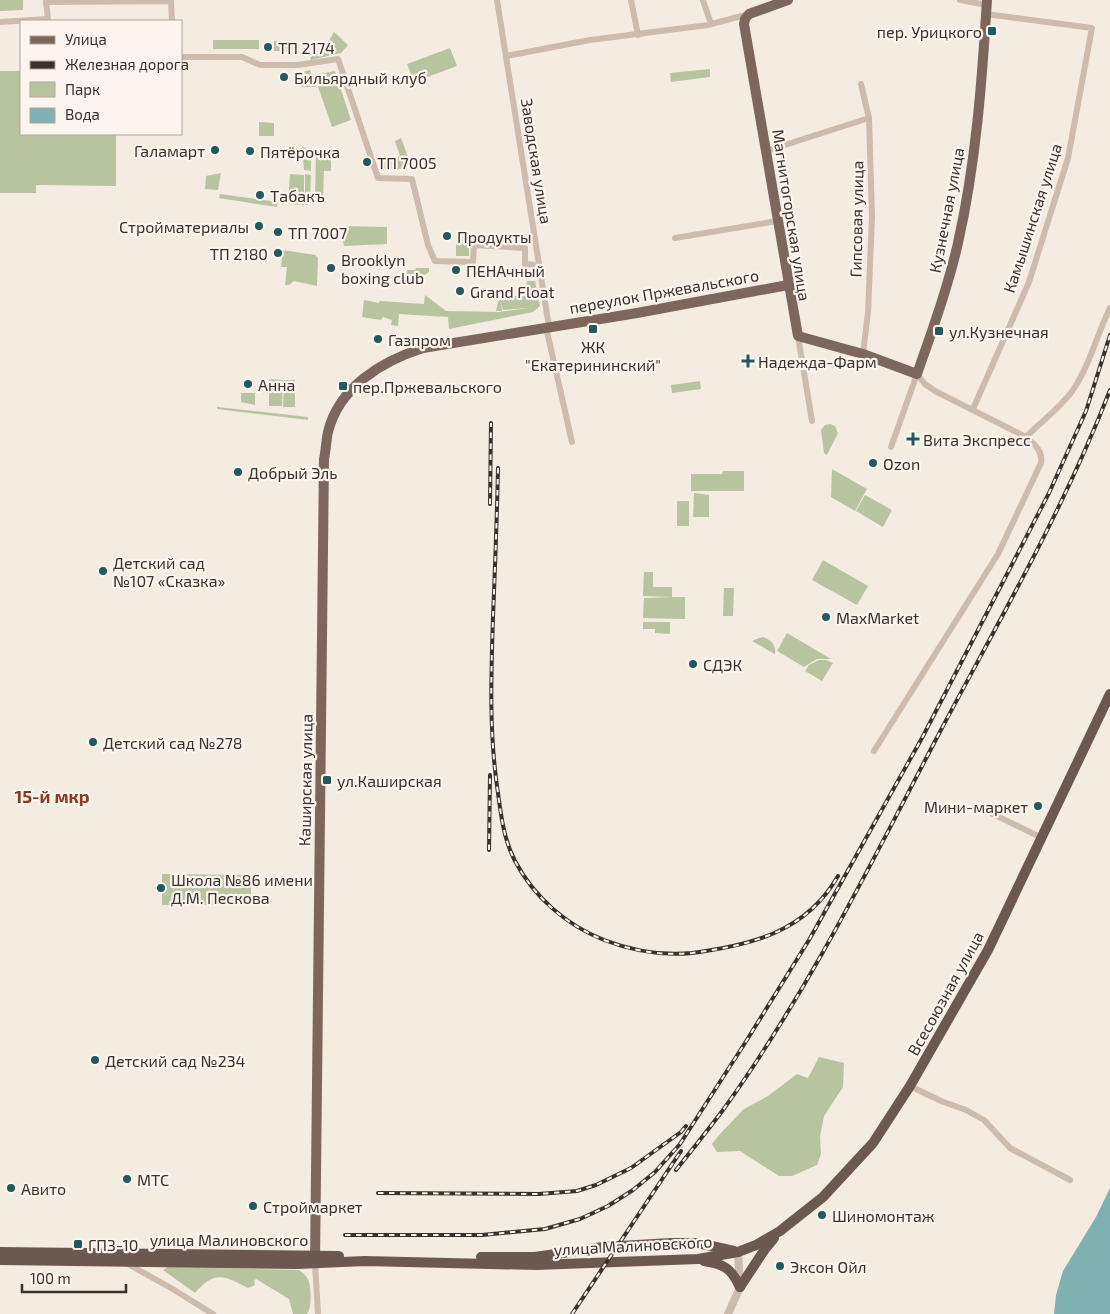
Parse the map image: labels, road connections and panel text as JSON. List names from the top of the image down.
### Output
{
  "streets": {
    "highway": ["Всесоюзная улица", "улица Малиновского"],
    "main road": [
      "Кузнечная улица",
      "Магнитогорская улица",
      "переулок Пржевальского",
      "Каширская улица"
    ],
    "street": ["Заводская улица", "Камышинская улица", "Гипсовая улица"]
  },
  "crossings": [
    ["Заводская улица", "переулок Пржевальского"],
    ["Кузнечная улица", "Камышинская улица"],
    ["Магнитогорская улица", "переулок Пржевальского"],
    ["переулок Пржевальского", "Каширская улица"],
    ["Каширская улица", "улица Малиновского"],
    ["Всесоюзная улица", "улица Малиновского"]
  ],
  "districts": ["15-й мкр"],
  "places": {
    "transit": [
      "пер. Урицкого",
      "ЖК \"Екатерининский\"",
      "ул.Кузнечная",
      "пер.Пржевальского",
      "ул.Каширская",
      "ГПЗ-10"
    ],
    "other": [
      "ТП 2174",
      "Бильярдный клуб",
      "Галамарт",
      "Пятёрочка",
      "ТП 7005",
      "Табакъ",
      "Стройматериалы",
      "ТП 7007",
      "Продукты",
      "ТП 2180",
      "Brooklyn boxing club",
      "ПЕНАчный",
      "Grand Float",
      "Газпром",
      "Анна",
      "Ozon",
      "Добрый Эль",
      "Детский сад №107 «Сказка»",
      "MaxMarket",
      "СДЭК",
      "Детский сад №278",
      "Мини-маркет",
      "Школа №86 имени Д.М. Пескова",
      "Детский сад №234",
      "МТС",
      "Авито",
      "Строймаркет",
      "Шиномонтаж",
      "Эксон Ойл"
    ],
    "health": ["Надежда-Фарм", "Вита Экспресс"]
  },
  "legend": [
    "Улица",
    "Железная дорога",
    "Парк",
    "Вода"
  ],
  "scale_bar": "100 m"
}
